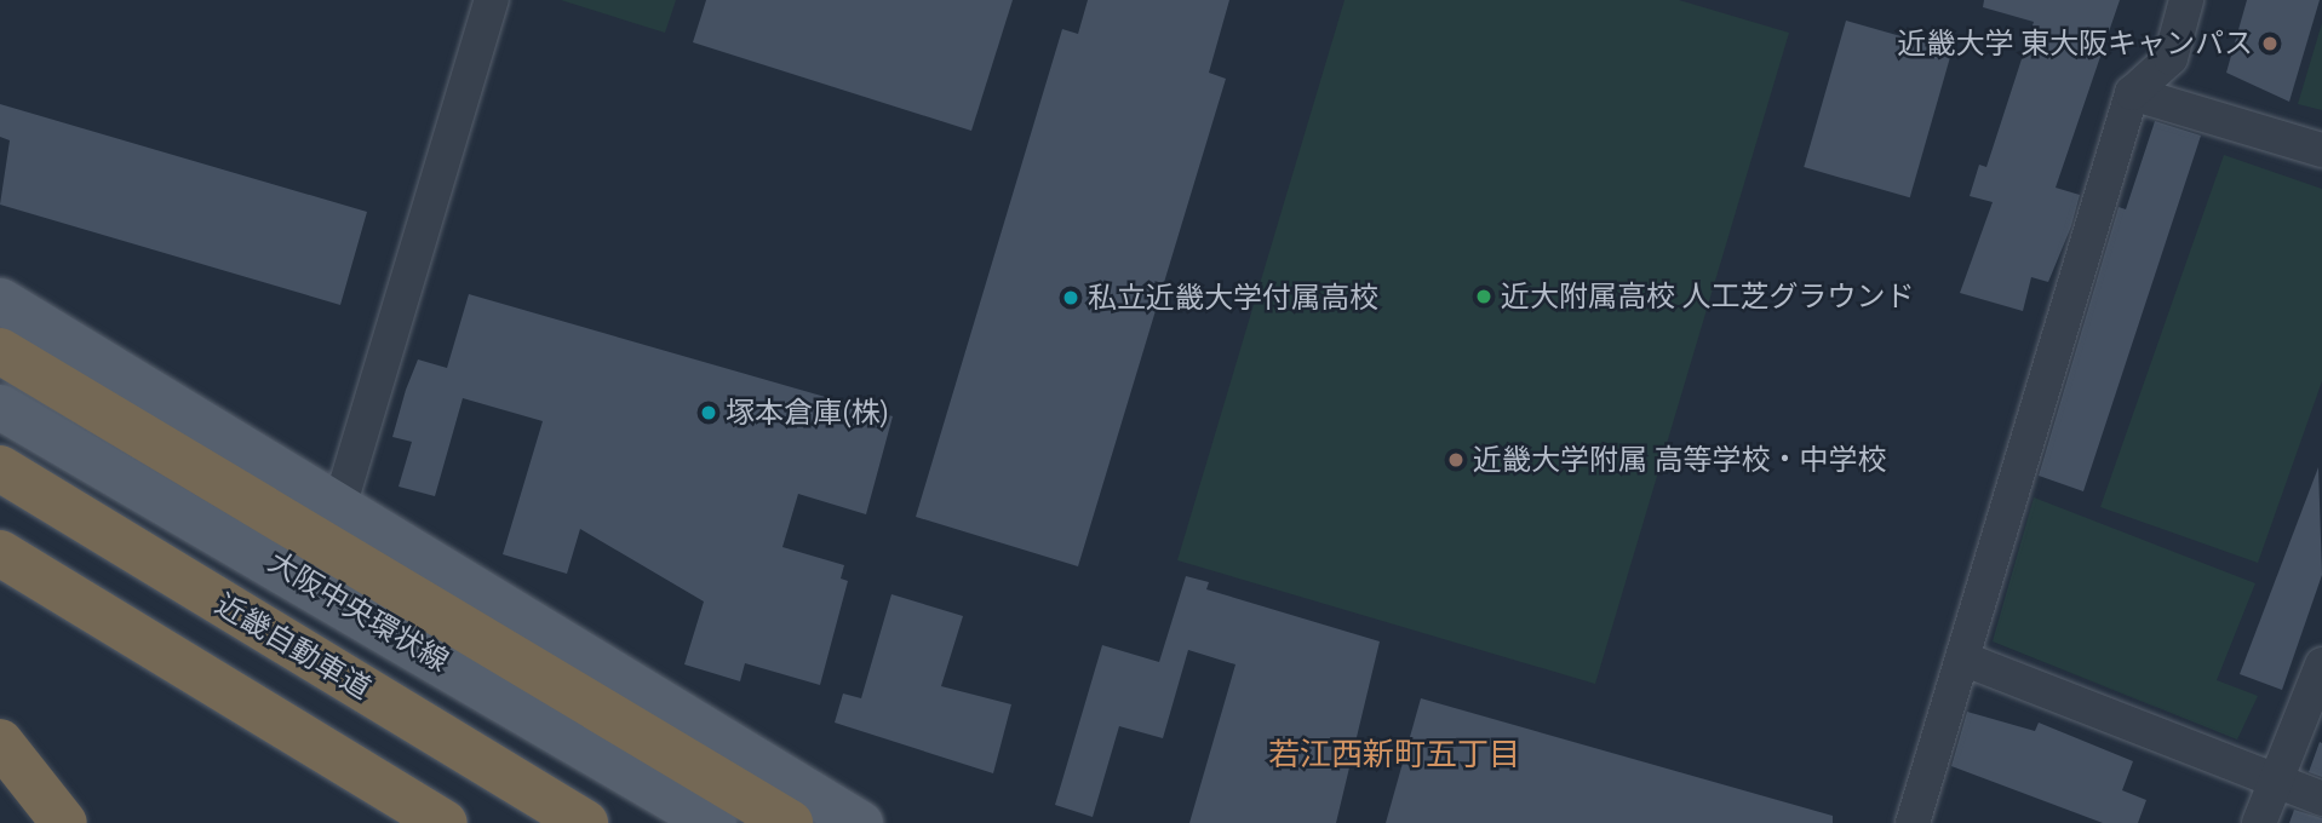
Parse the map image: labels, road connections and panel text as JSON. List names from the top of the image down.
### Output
{
  "streets": {
    "highway": ["近畿自動車道"],
    "main road": ["大阪中央環状線"]
  },
  "districts": ["若江西新町五丁目"],
  "places": [
    "近畿大学 東大阪キャンパス",
    "近大附属高校 人工芝グラウンド",
    "私立近畿大学付属高校",
    "塚本倉庫(株)",
    "近畿大学附属 高等学校・中学校"
  ]
}
